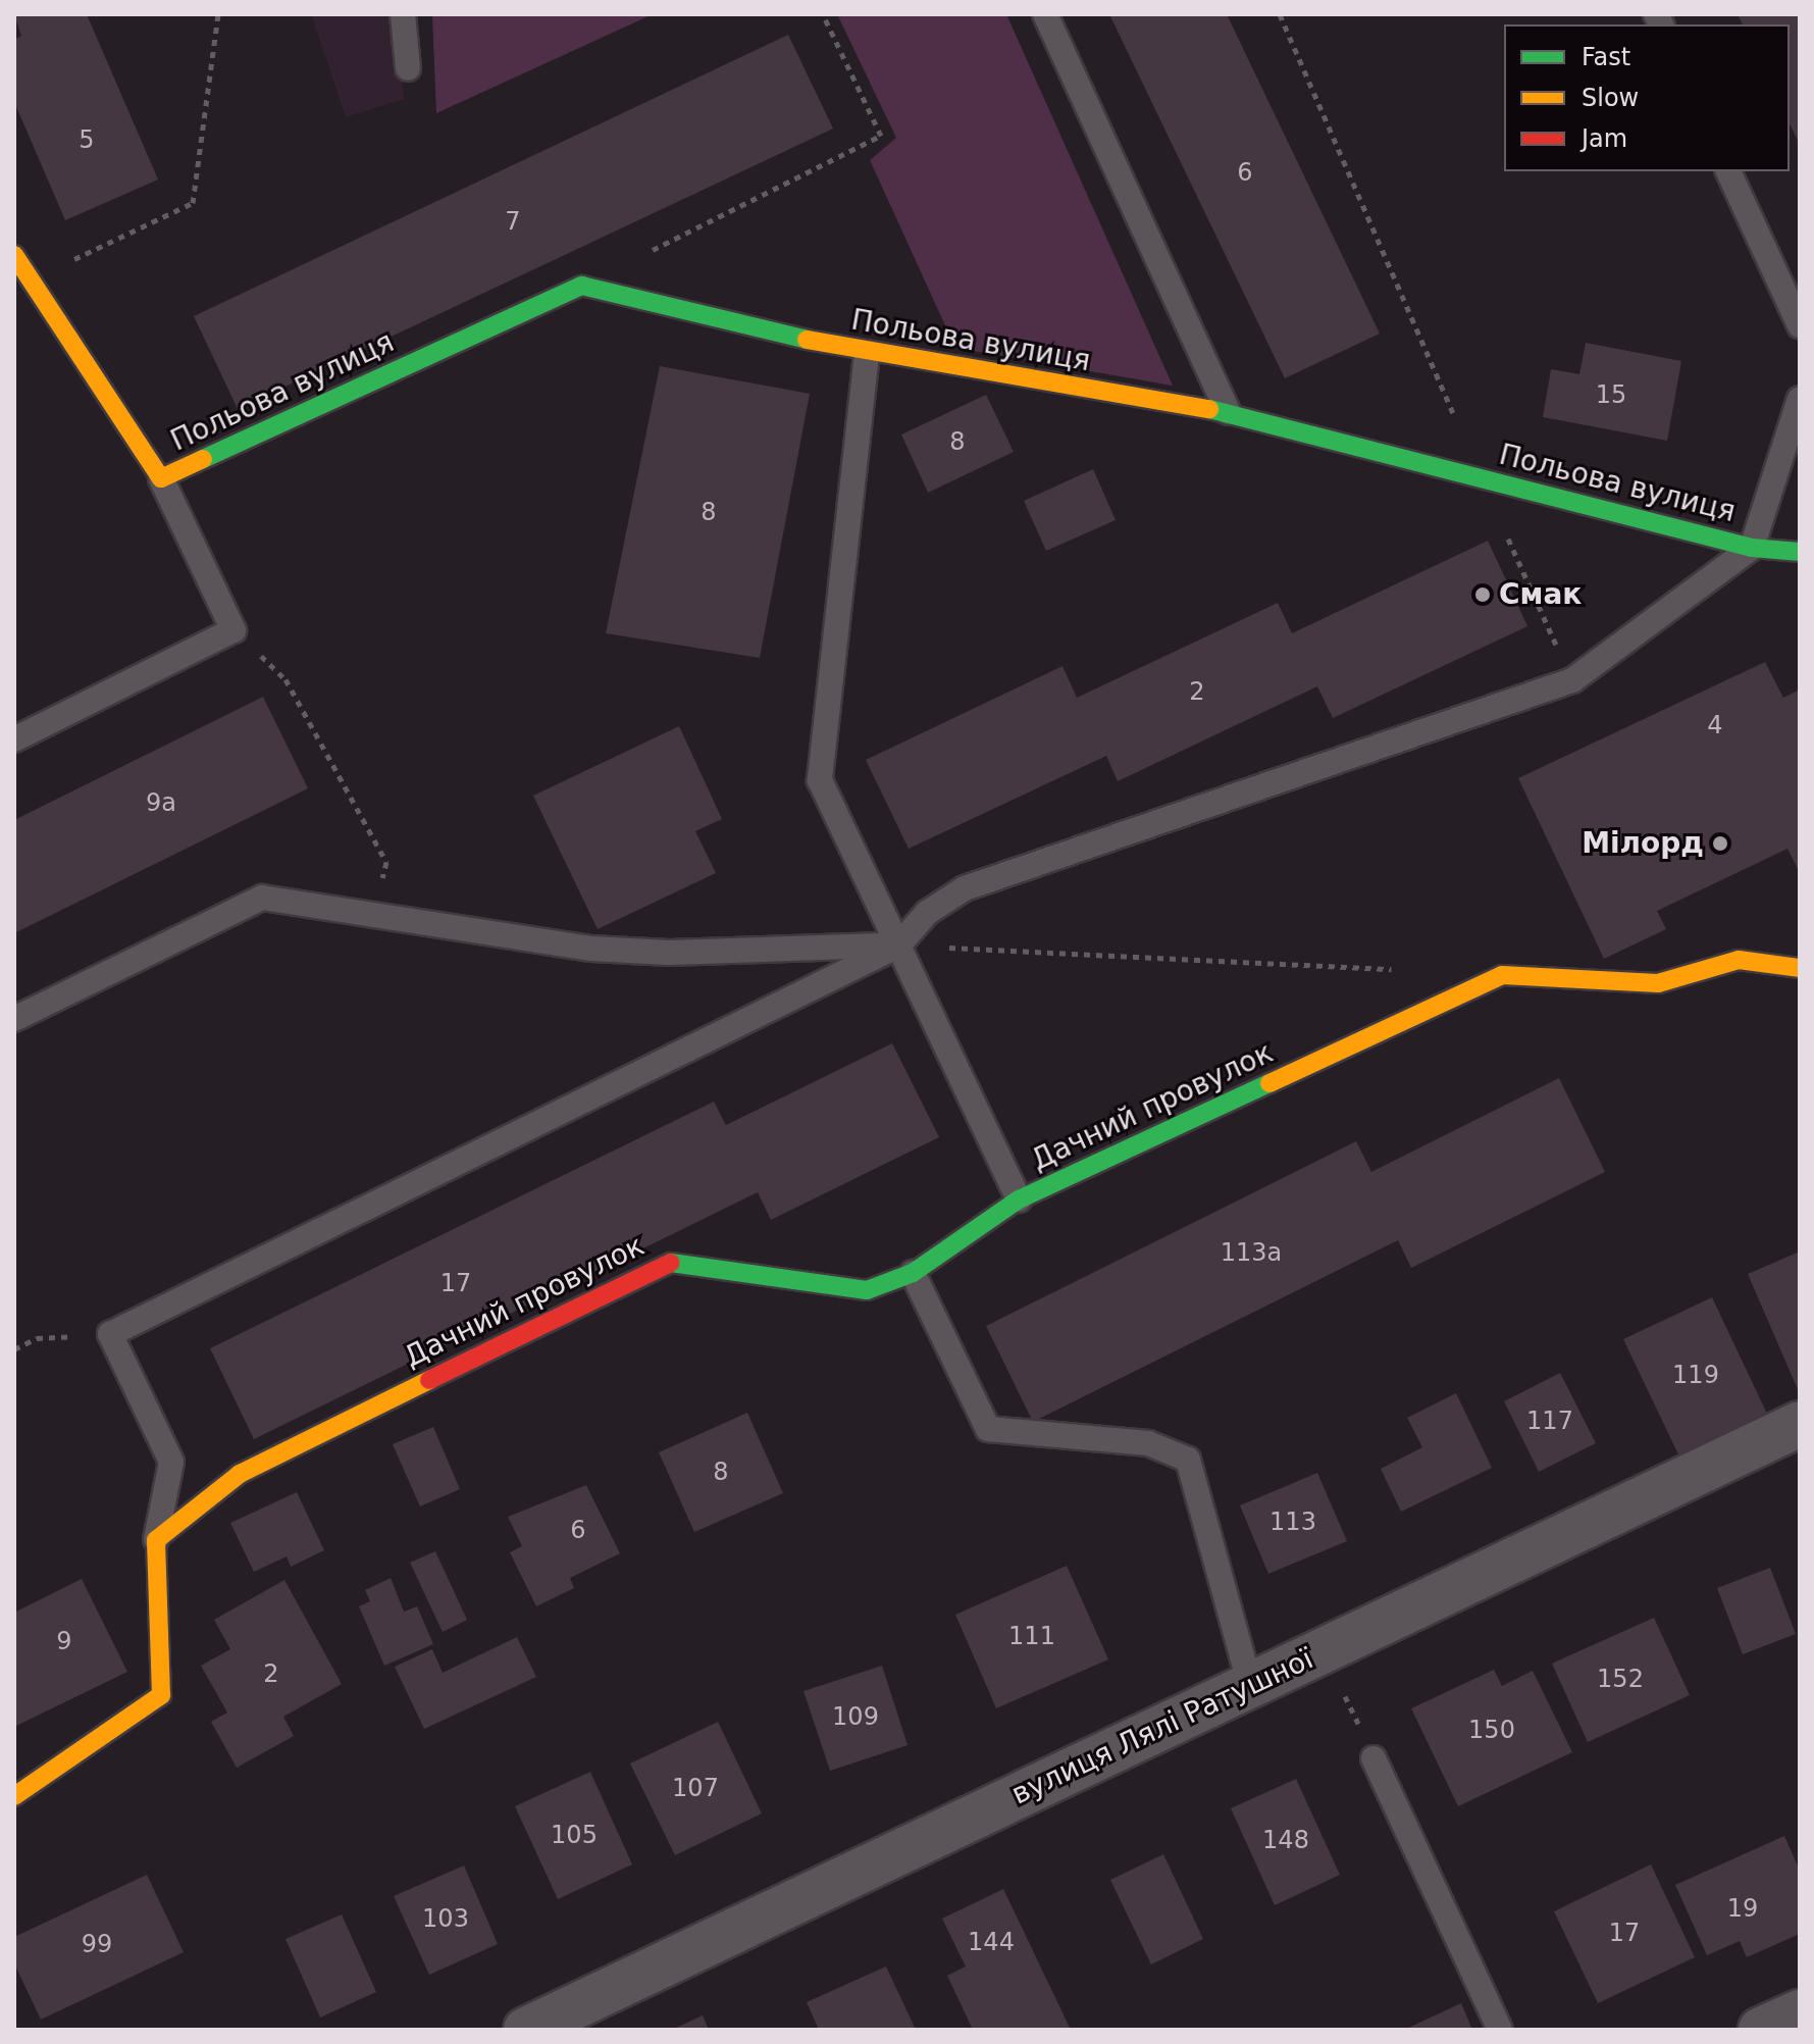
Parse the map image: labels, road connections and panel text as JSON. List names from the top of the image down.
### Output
{
  "streets": {
    "street": ["Польова вулиця", "Дачний провулок", "вулиця Лялі Ратушної"]
  },
  "places": ["Смак", "Мілорд"],
  "house_numbers": [
    "5",
    "6",
    "7",
    "15",
    "8",
    "8",
    "2",
    "4",
    "9а",
    "113а",
    "17",
    "119",
    "117",
    "8",
    "113",
    "6",
    "111",
    "9",
    "2",
    "152",
    "109",
    "150",
    "107",
    "105",
    "148",
    "19",
    "103",
    "17",
    "144",
    "99"
  ],
  "legend": ["Fast", "Slow", "Jam"]
}
